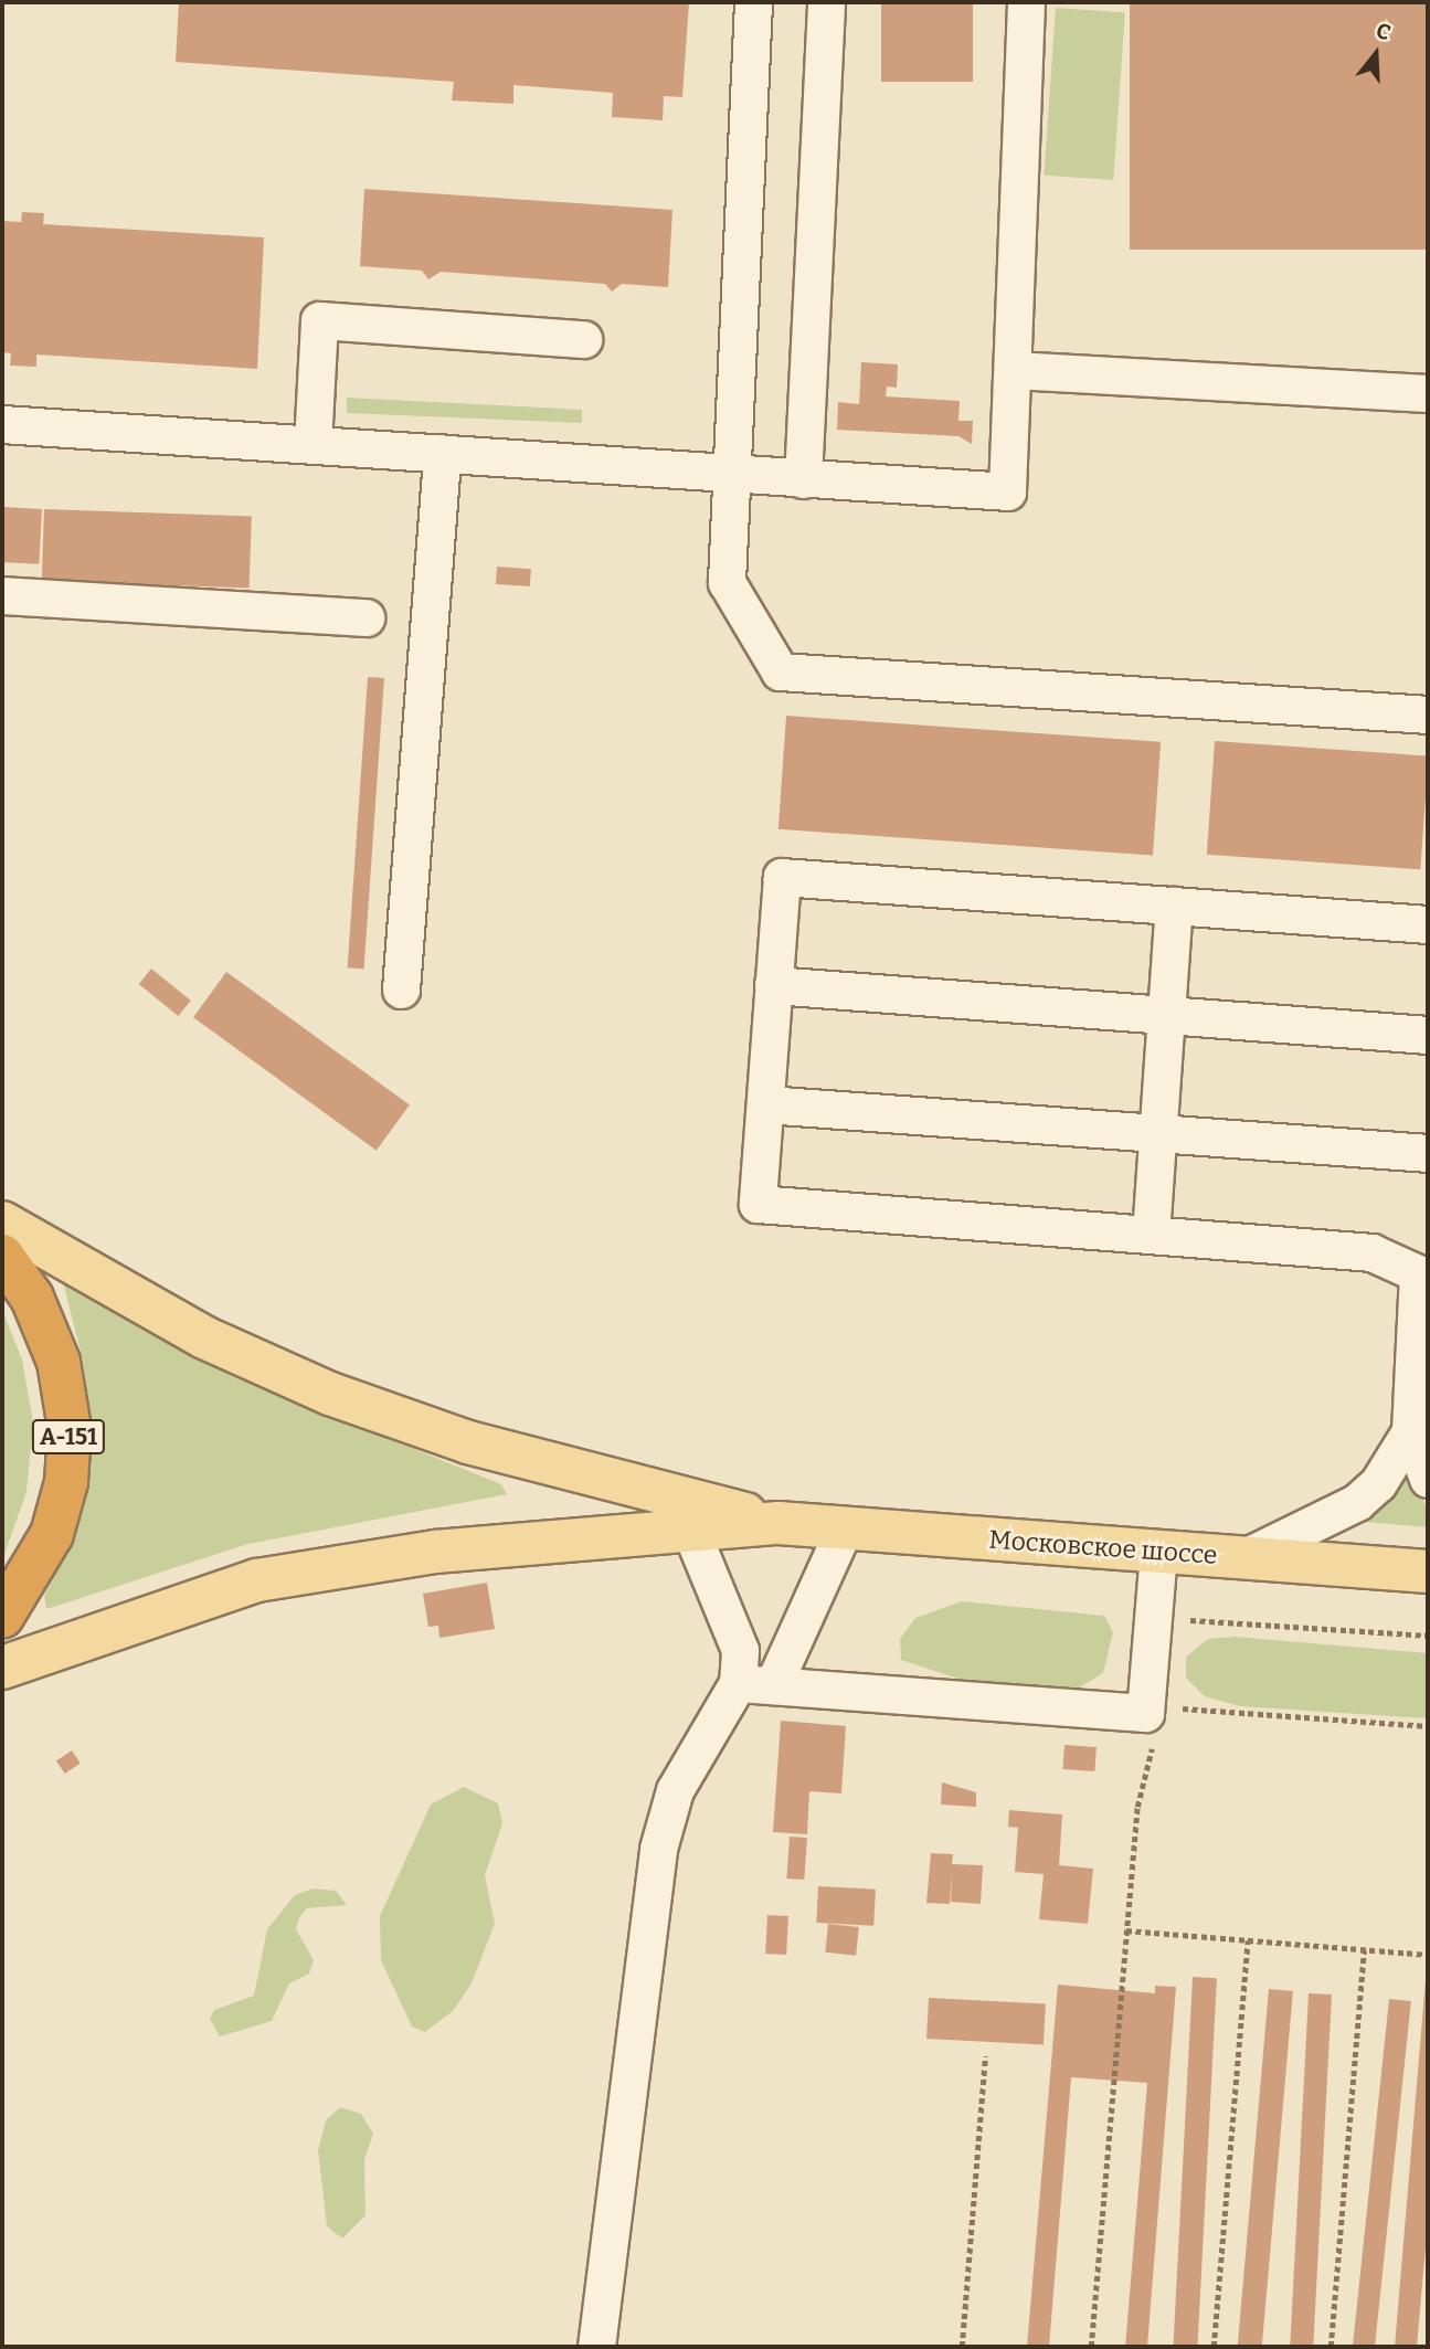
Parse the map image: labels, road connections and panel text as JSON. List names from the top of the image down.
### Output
{
  "streets": {
    "highway": ["А-151"],
    "main road": ["Московское шоссе"]
  },
  "north": "top"
}
